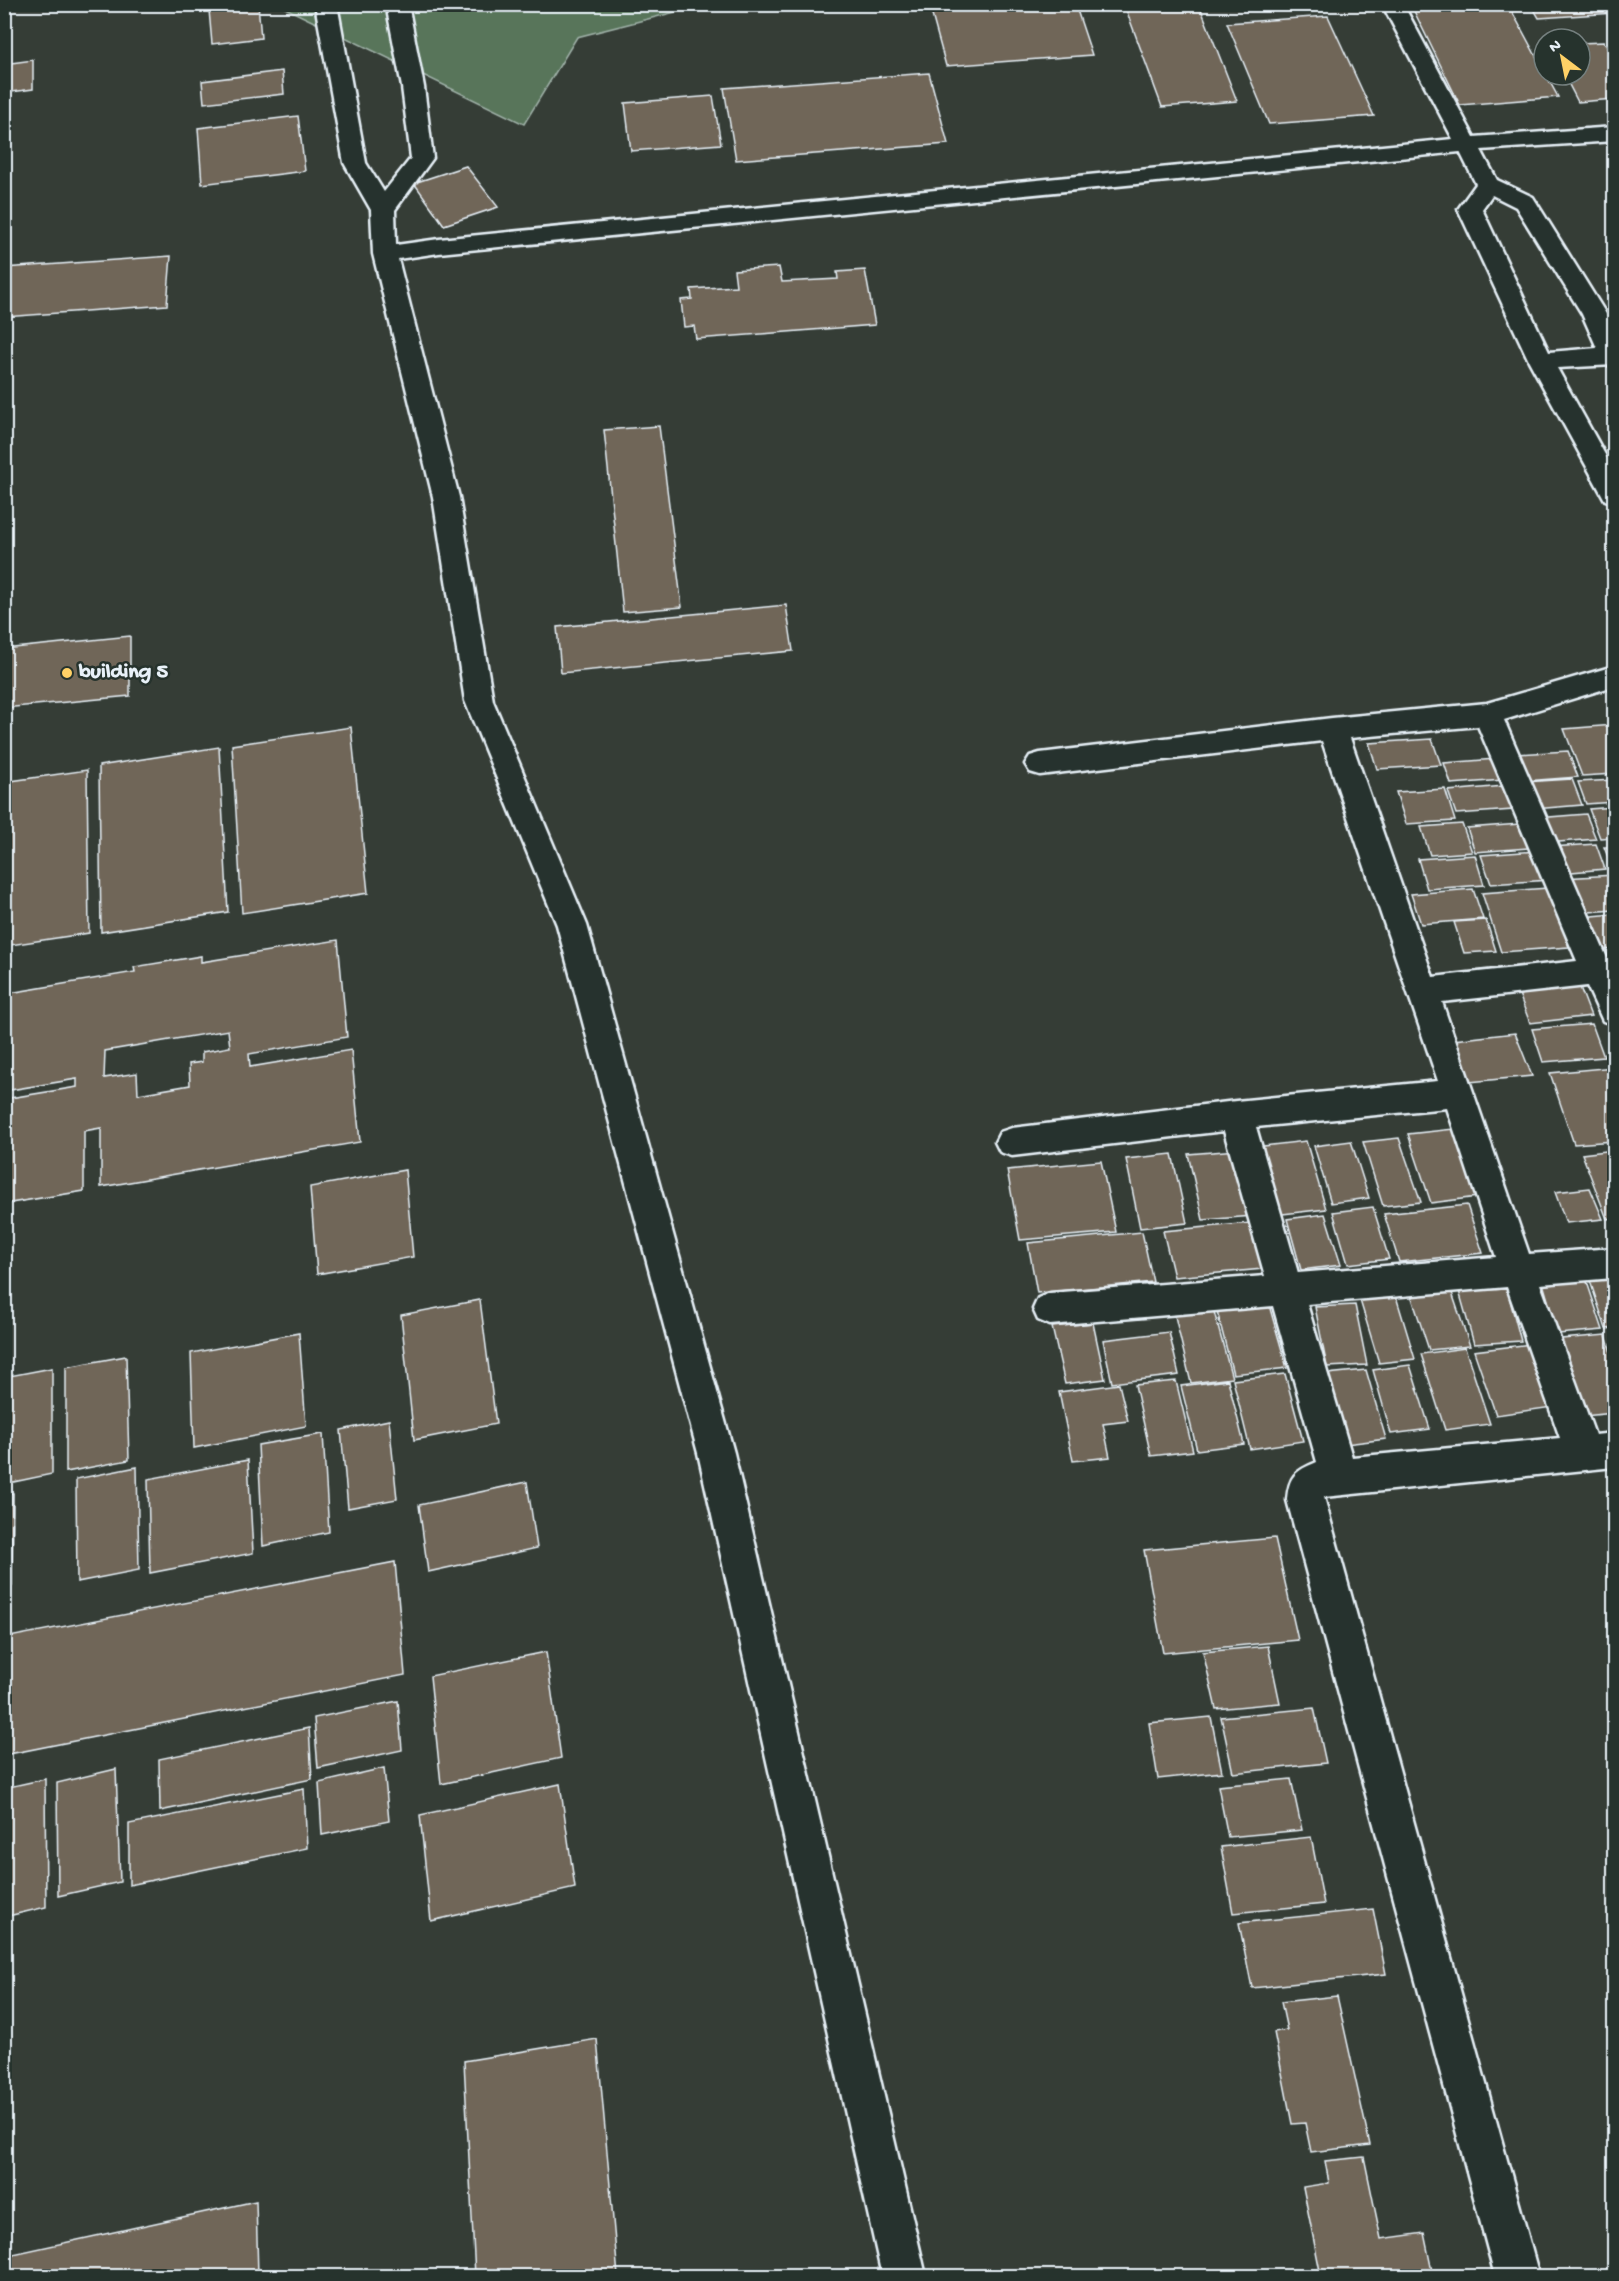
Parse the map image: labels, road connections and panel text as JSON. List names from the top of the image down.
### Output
{
  "places": ["building 5"],
  "north": "top left"
}
